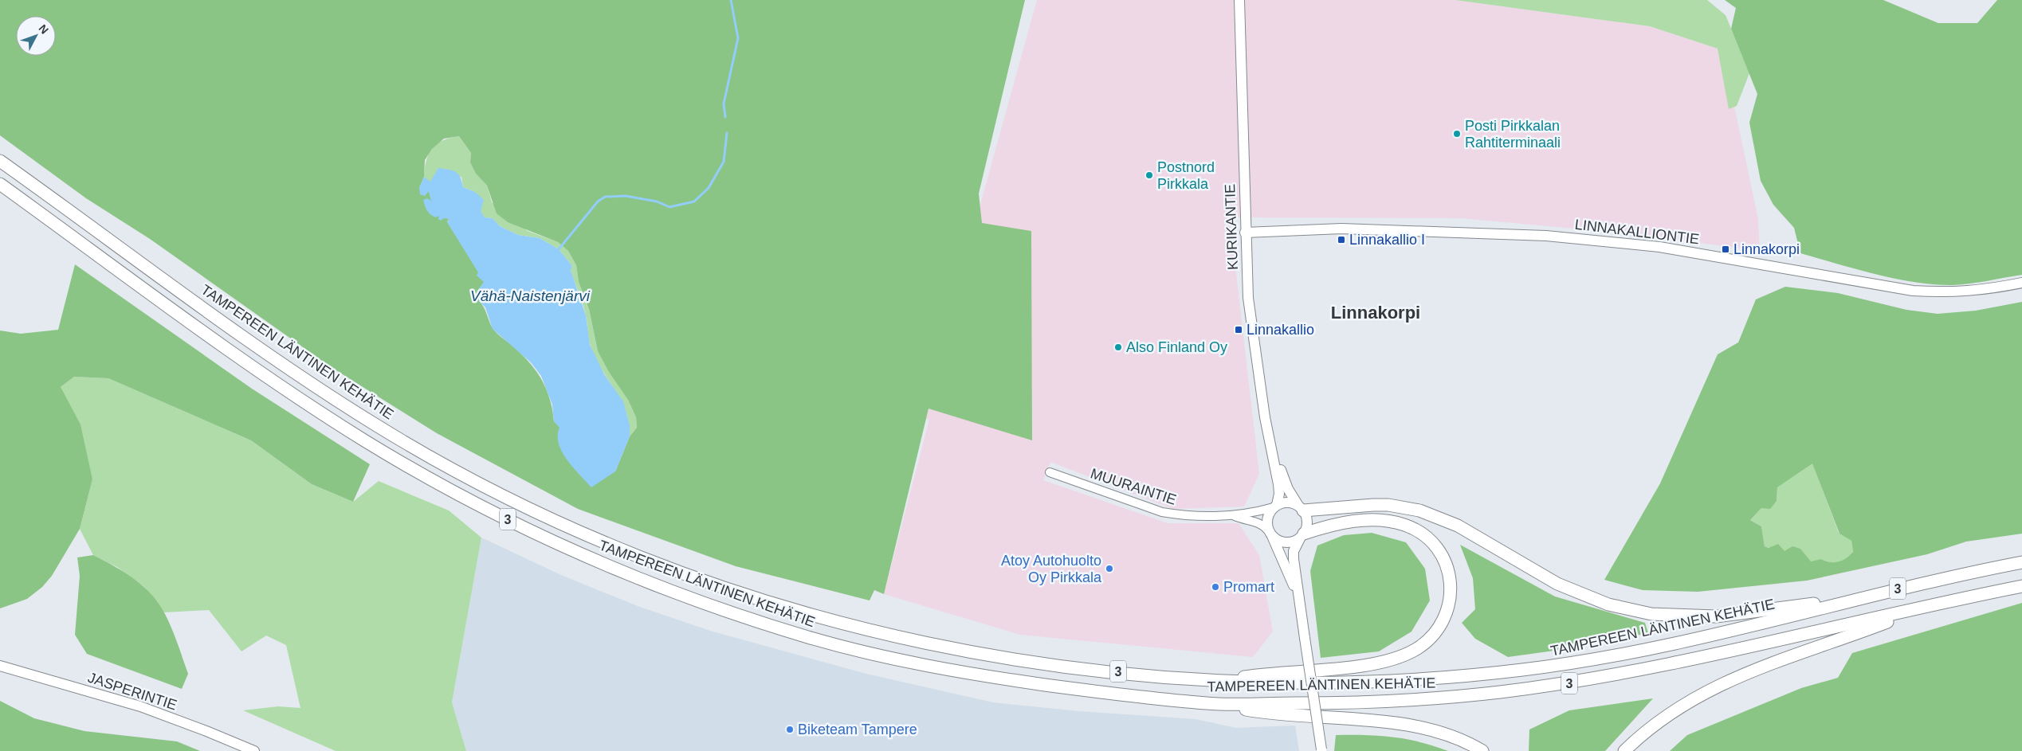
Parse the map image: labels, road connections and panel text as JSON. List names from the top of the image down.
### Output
{
  "streets": {
    "highway": ["TAMPEREEN LÄNTINEN KEHÄTIE", "3"],
    "main road": ["KURIKANTIE", "LINNAKALLIONTIE", "JASPERINTIE"],
    "street": ["MUURAINTIE"]
  },
  "crossings": [
    ["KURIKANTIE", "LINNAKALLIONTIE"],
    ["KURIKANTIE", "MUURAINTIE"]
  ],
  "districts": ["Linnakorpi"],
  "water": ["Vähä-Naistenjärvi"],
  "places": {
    "other": [
      "Posti Pirkkalan Rahtiterminaali",
      "Postnord Pirkkala",
      "Also Finland Oy",
      "Atoy Autohuolto Oy Pirkkala",
      "Promart",
      "Biketeam Tampere"
    ],
    "transit": ["Linnakallio I", "Linnakorpi", "Linnakallio"]
  },
  "north": "top right"
}
